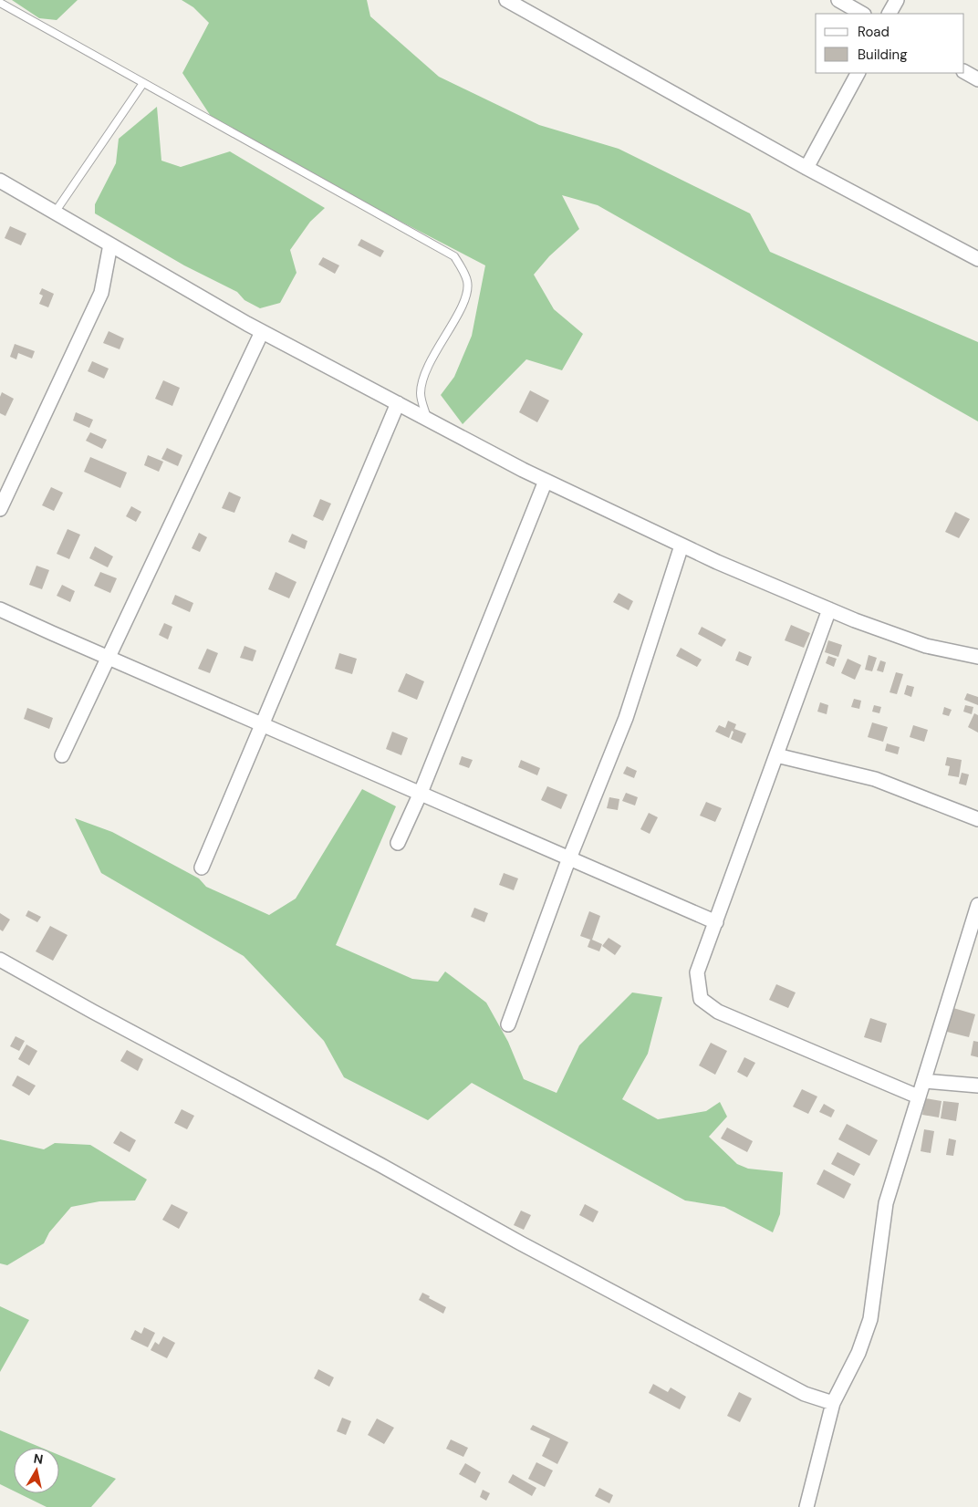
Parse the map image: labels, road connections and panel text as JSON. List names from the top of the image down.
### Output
{
  "legend": ["Road", "Building"],
  "north": "top"
}
